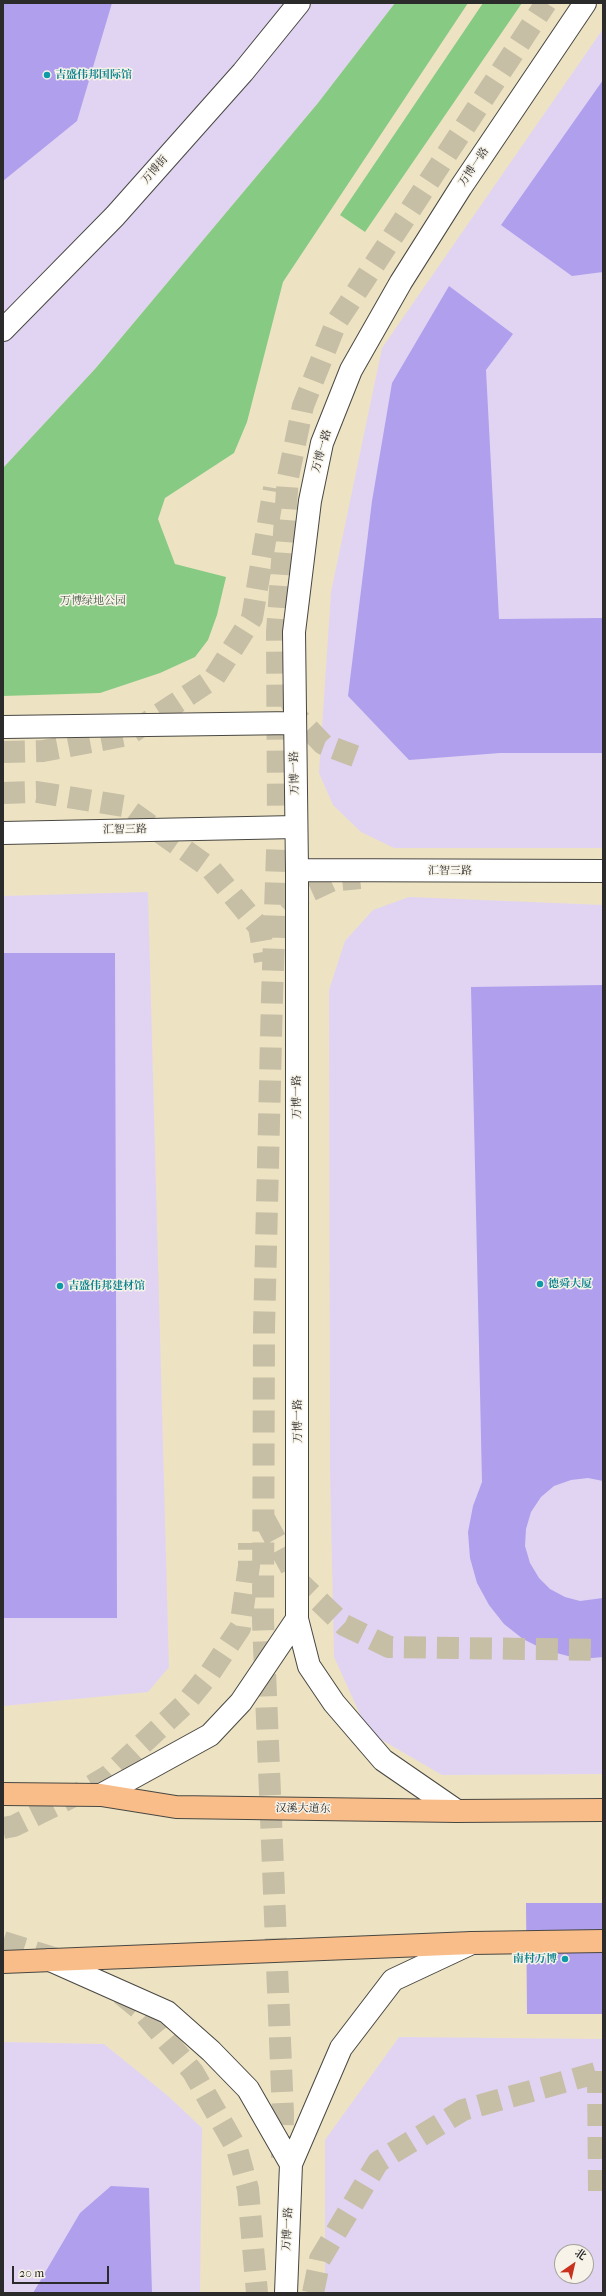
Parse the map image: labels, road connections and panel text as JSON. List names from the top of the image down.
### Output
{
  "streets": {
    "main road": ["汉溪大道东"],
    "street": ["万博一路", "万博街", "汇智三路"]
  },
  "crossings": [
    ["万博一路", "汇智三路"],
    ["万博一路", "汉溪大道东"]
  ],
  "parks": ["万博绿地公园"],
  "places": [
    "吉盛伟邦国际馆",
    "德舜大厦",
    "吉盛伟邦建材馆",
    "南村万博"
  ],
  "scale_bar": "20 m",
  "north": "top right"
}
